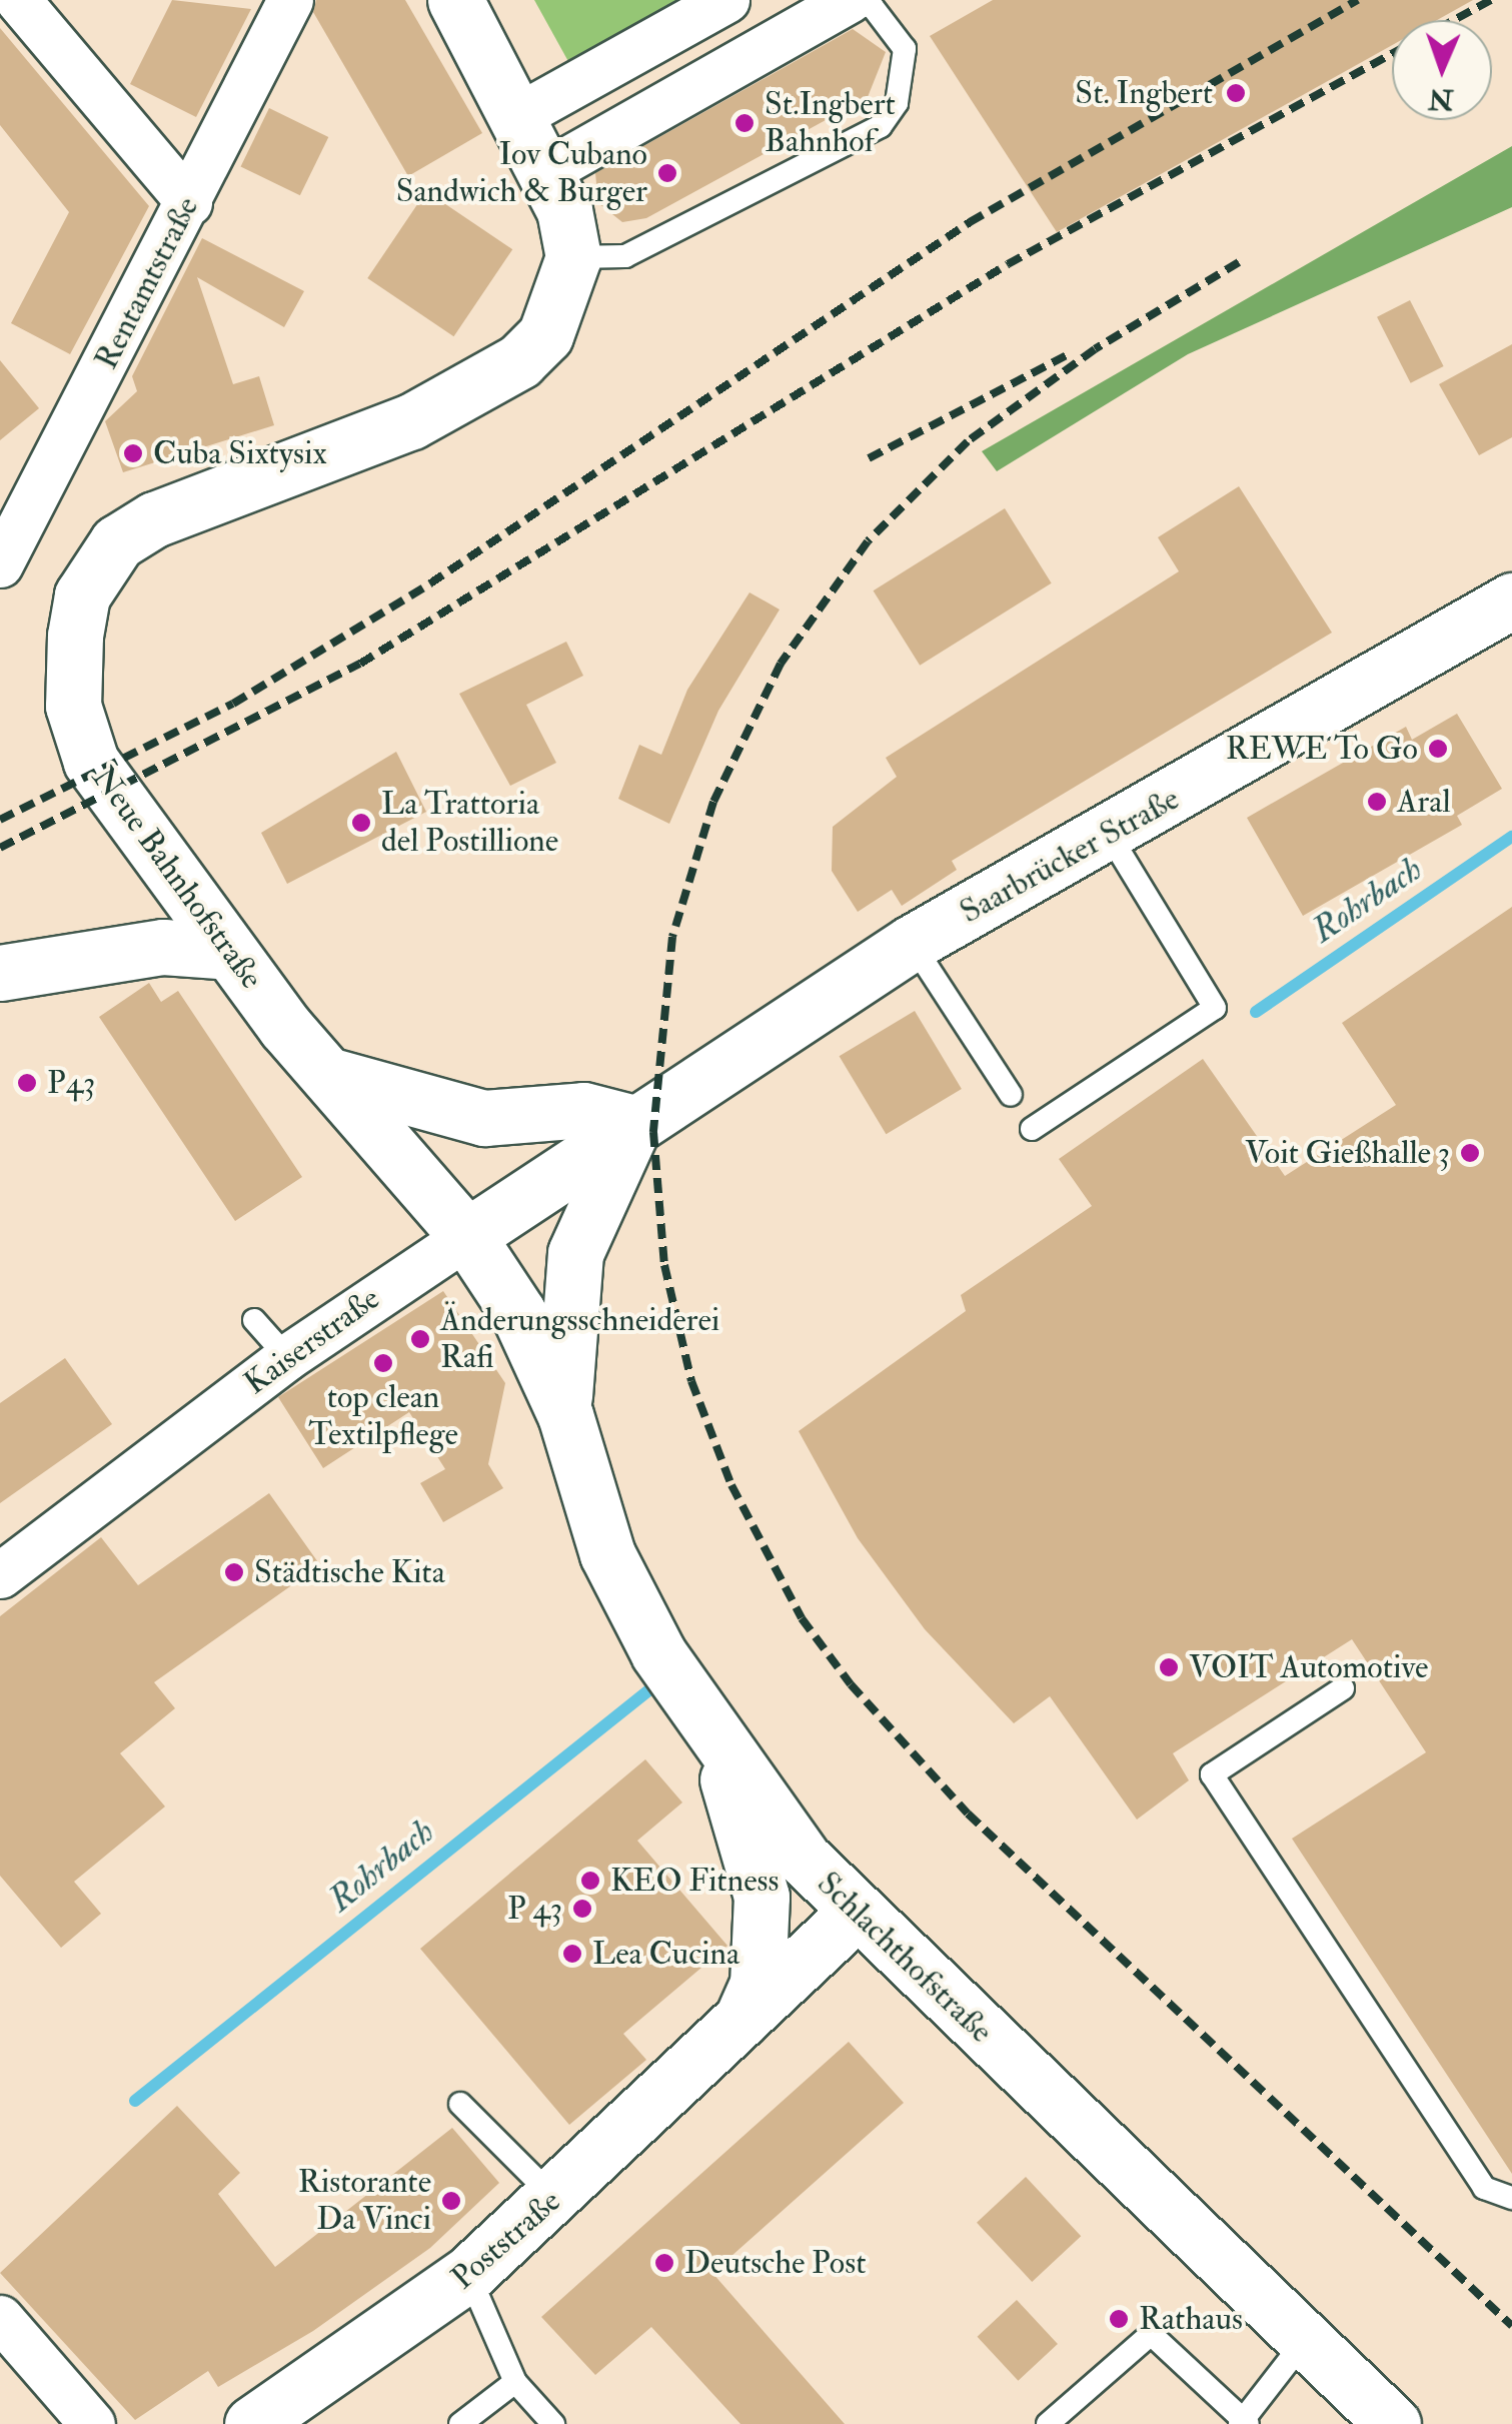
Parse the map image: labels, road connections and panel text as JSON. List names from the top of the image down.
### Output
{
  "streets": {
    "main road": [
      "Saarbrücker Straße",
      "Neue Bahnhofstraße",
      "Kaiserstraße",
      "Schlachthofstraße",
      "Poststraße"
    ],
    "street": ["Rentamtstraße"]
  },
  "crossings": [
    ["Saarbrücker Straße", "Kaiserstraße"],
    ["Neue Bahnhofstraße", "Kaiserstraße"],
    ["Neue Bahnhofstraße", "Schlachthofstraße"],
    ["Kaiserstraße", "Schlachthofstraße"],
    ["Schlachthofstraße", "Poststraße"]
  ],
  "water": ["Rohrbach"],
  "places": [
    "St. Ingbert",
    "St.Ingbert Bahnhof",
    "Iov Cubano Sandwich & Burger",
    "Cuba Sixtysix",
    "REWE To Go",
    "Aral",
    "La Trattoria del Postillione",
    "P43",
    "Voit Gießhalle 3",
    "Änderungsschneiderei Rafi",
    "top clean Textilpflege",
    "Städtische Kita",
    "VOIT Automotive",
    "KEO Fitness",
    "P 43",
    "Lea Cucina",
    "Ristorante Da Vinci",
    "Deutsche Post",
    "Rathaus"
  ],
  "north": "bottom"
}
